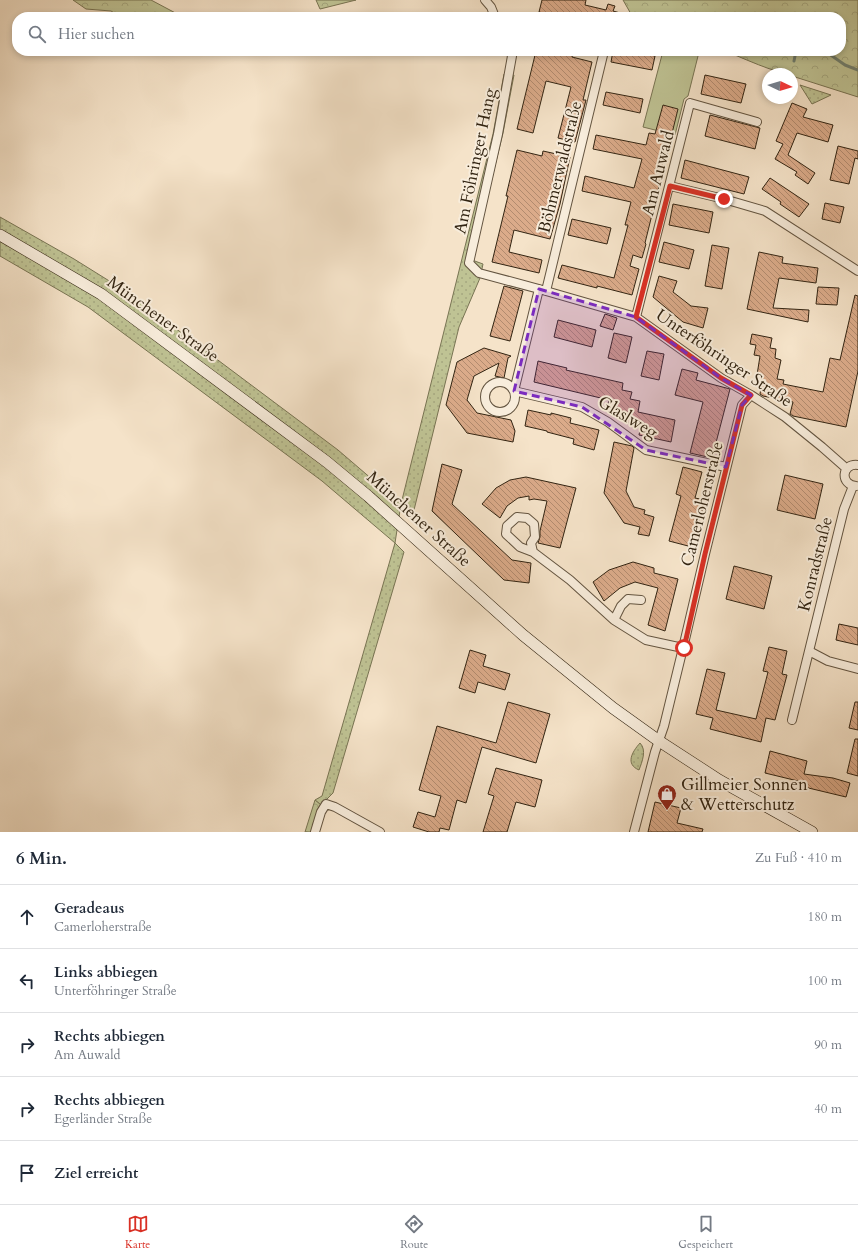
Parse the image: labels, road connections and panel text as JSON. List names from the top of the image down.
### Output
{
  "streets": {
    "main road": ["Münchener Straße"],
    "street": [
      "Am Föhringer Hang",
      "Böhmerwaldstraße",
      "Am Auwald",
      "Unterföhringer Straße",
      "Glaslweg",
      "Camerloherstraße",
      "Konradstraße"
    ]
  },
  "crossings": [
    ["Am Föhringer Hang", "Unterföhringer Straße"],
    ["Böhmerwaldstraße", "Unterföhringer Straße"],
    ["Böhmerwaldstraße", "Glaslweg"],
    ["Am Auwald", "Unterföhringer Straße"],
    ["Münchener Straße", "Camerloherstraße"],
    ["Unterföhringer Straße", "Glaslweg"],
    ["Unterföhringer Straße", "Camerloherstraße"],
    ["Glaslweg", "Camerloherstraße"]
  ],
  "places": {
    "shop": ["Gillmeier Sonnen & Wetterschutz"]
  },
  "north": "right",
  "page": {
    "search": "Hier suchen",
    "heading": ["6 Min.", "Zu Fuß · 410 m"],
    "list": [
      ["Geradeaus", "Camerloherstraße", "180 m"],
      ["Links abbiegen", "Unterföhringer Straße", "100 m"],
      ["Rechts abbiegen", "Am Auwald", "90 m"],
      ["Rechts abbiegen", "Egerländer Straße", "40 m"],
      "Ziel erreicht"
    ],
    "nav": ["Karte", "Route", "Gespeichert"]
  }
}
